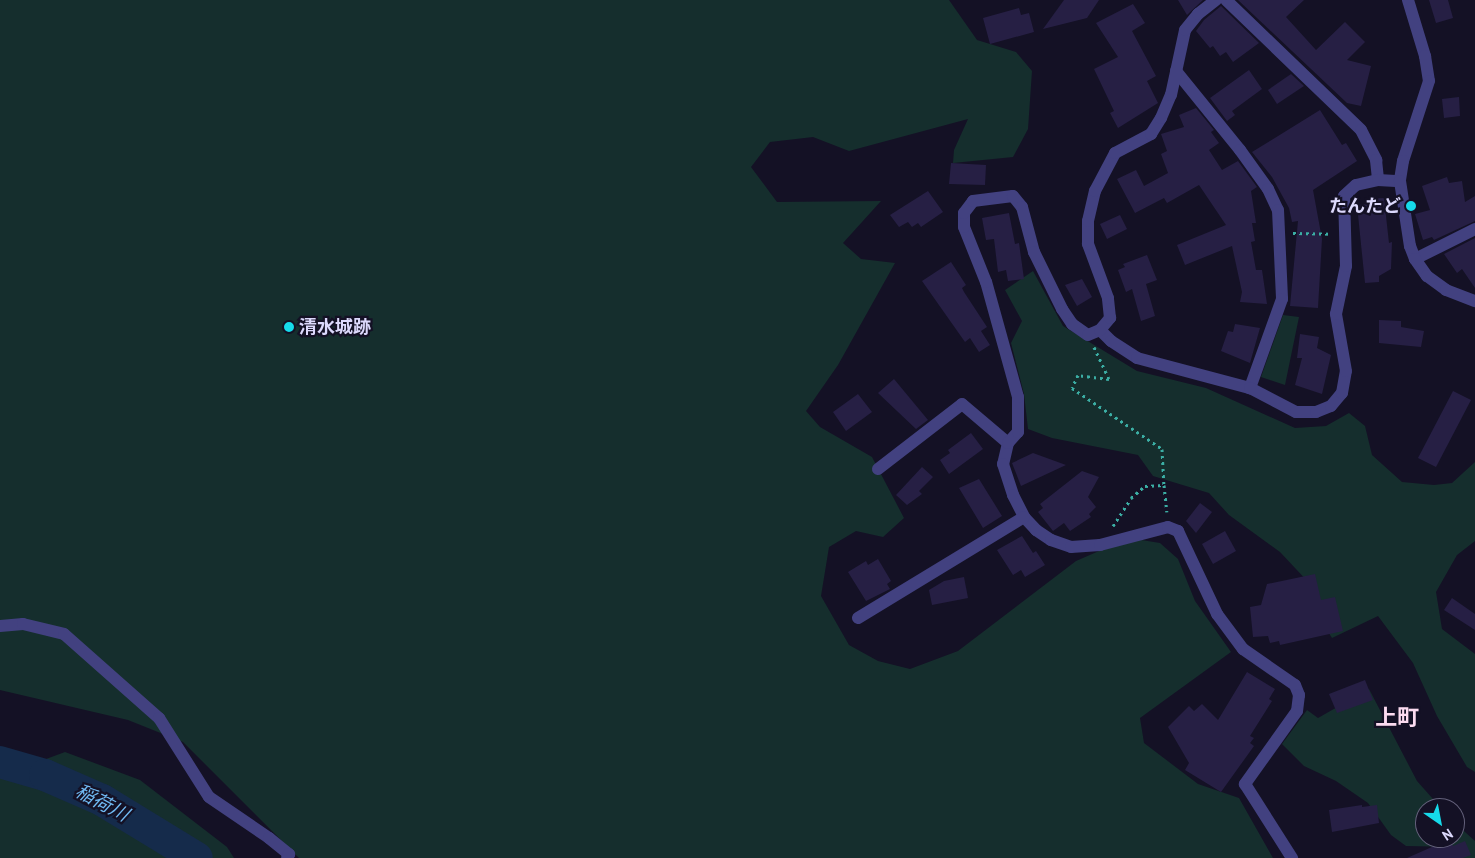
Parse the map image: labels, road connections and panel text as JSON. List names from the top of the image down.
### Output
{
  "districts": ["上町"],
  "water": ["稲荷川"],
  "places": ["たんたど", "清水城跡"],
  "north": "bottom right"
}
